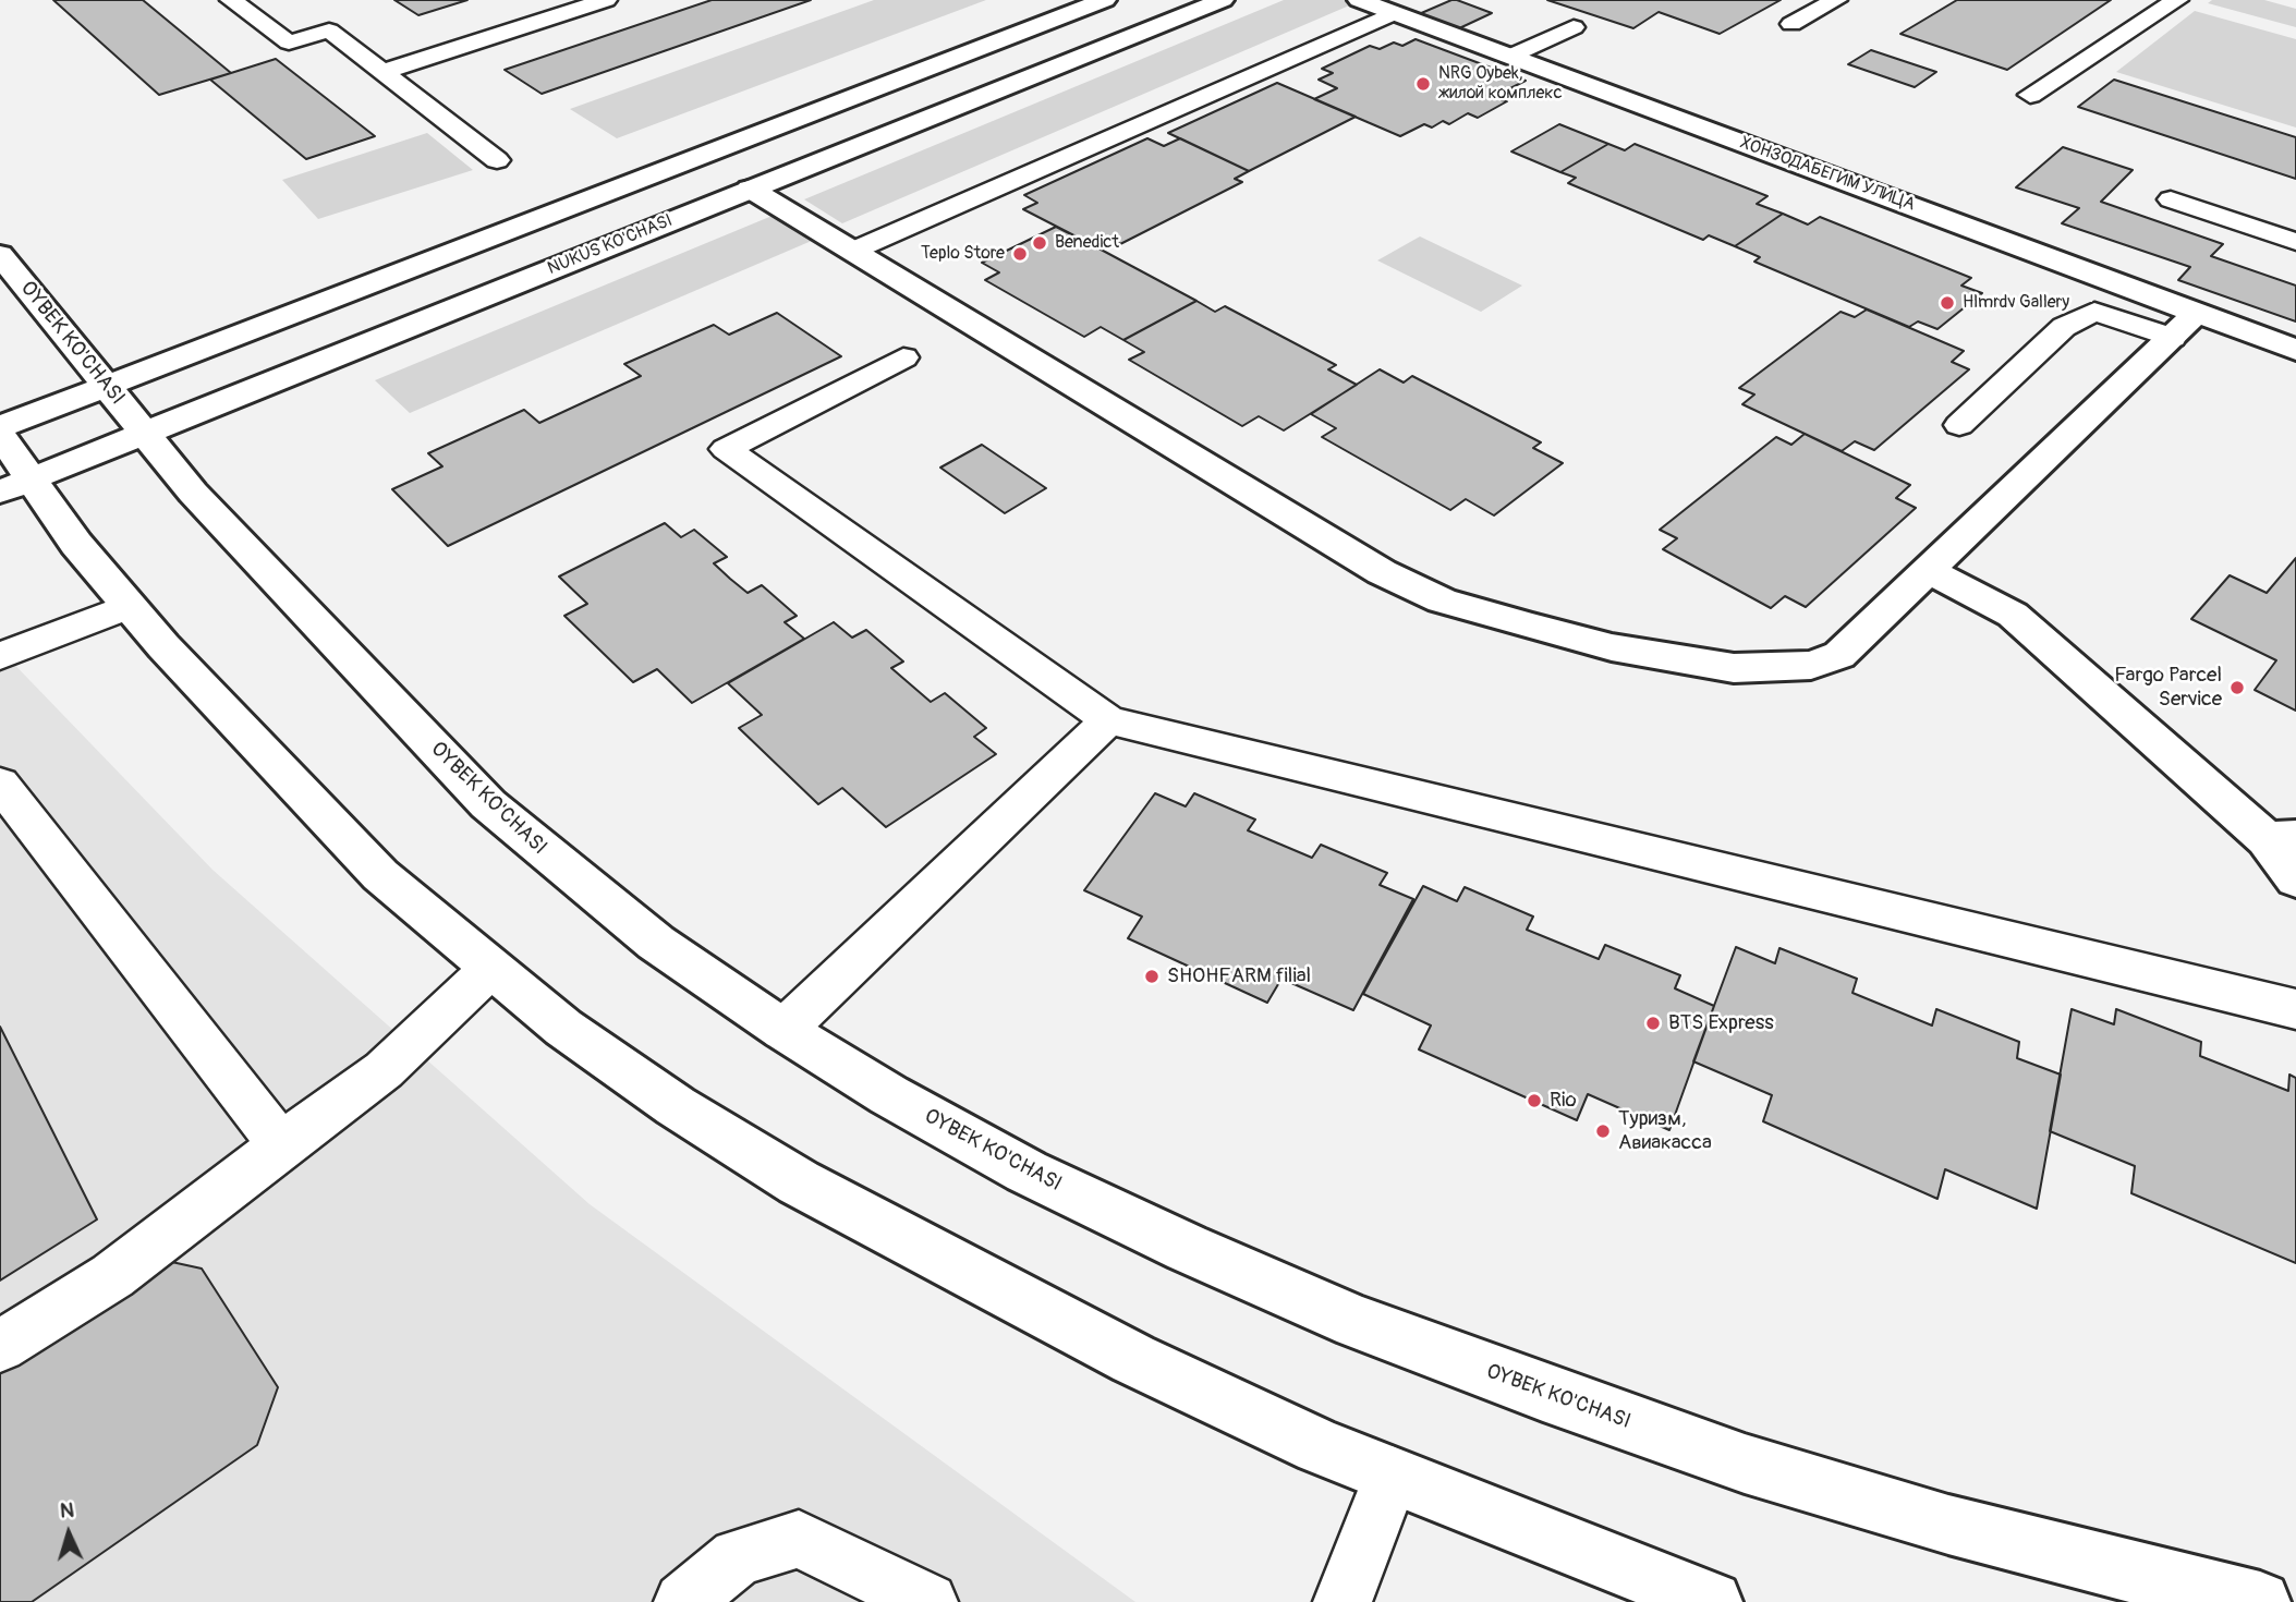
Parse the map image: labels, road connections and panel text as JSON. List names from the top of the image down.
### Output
{
  "streets": {
    "main road": ["ХОНЗОДАБЕГИМ УЛИЦА", "NUKUS KO'CHASI", "OYBEK KO'CHASI"]
  },
  "crossings": [
    ["NUKUS KO'CHASI", "OYBEK KO'CHASI"]
  ],
  "places": [
    "NRG Oybek, жилой комплекс",
    "Benedict",
    "Teplo Store",
    "Hlmrdv Gallery",
    "Fargo Parcel Service",
    "SHOHFARM filial",
    "BTS Express",
    "Rio",
    "Туризм, Авиакасса"
  ],
  "north": "top"
}
